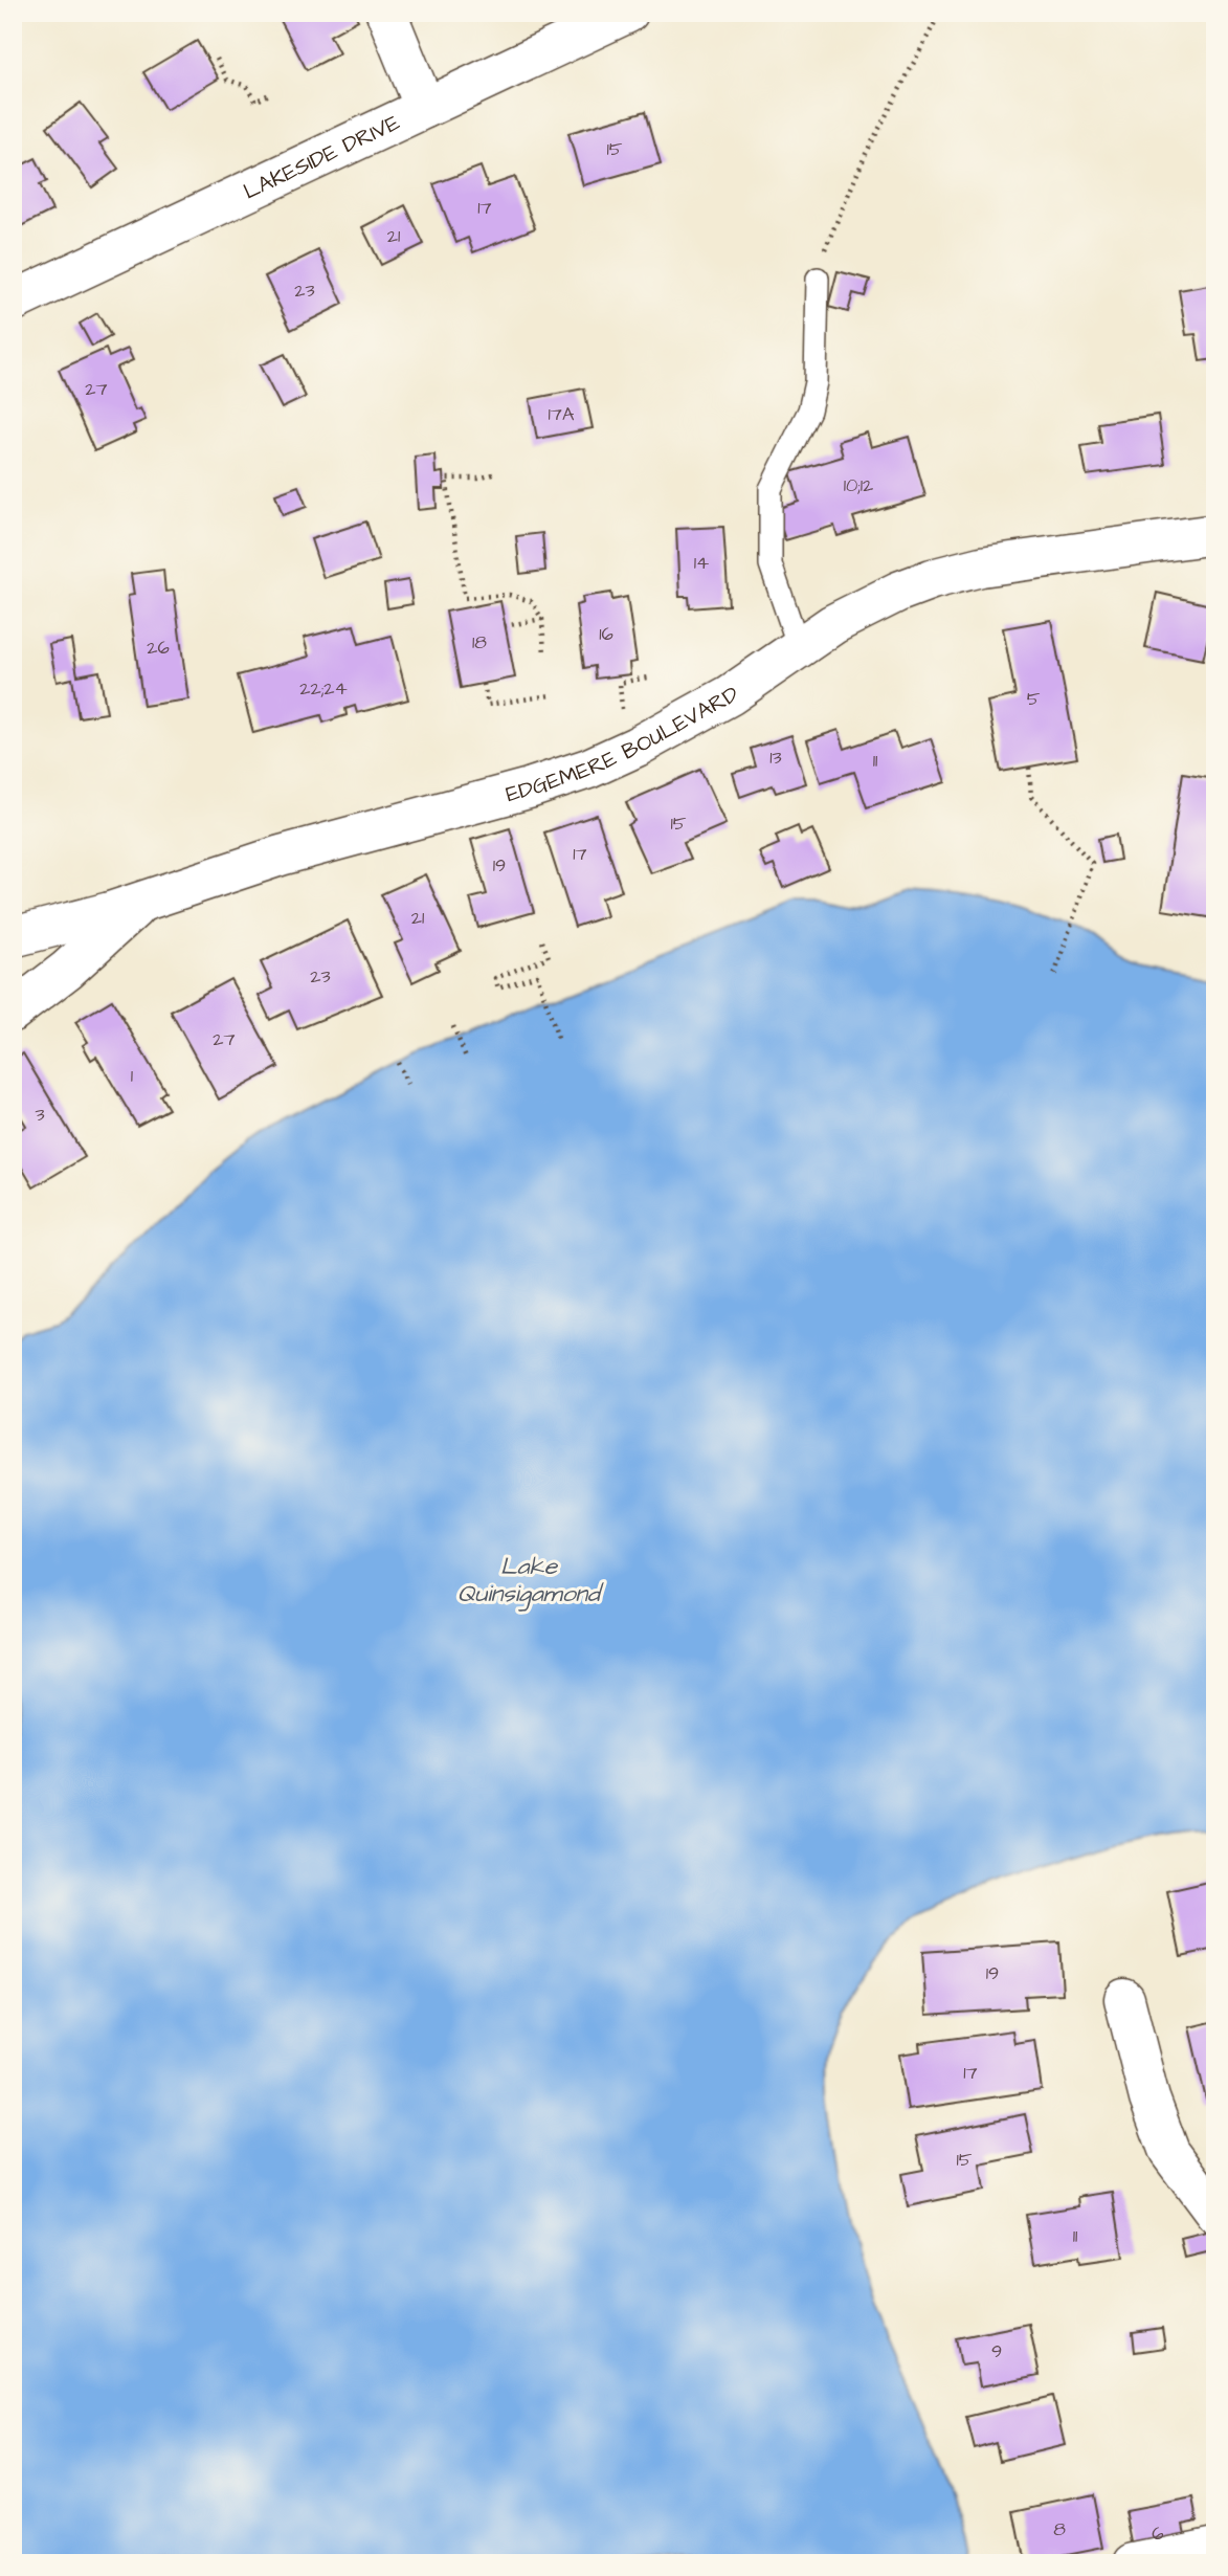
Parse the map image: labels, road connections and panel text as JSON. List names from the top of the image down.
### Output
{
  "streets": {
    "street": ["LAKESIDE DRIVE", "EDGEMERE BOULEVARD"]
  },
  "water": ["Lake Quinsigamond"],
  "house_numbers": [
    "15",
    "17",
    "21",
    "23",
    "27",
    "17A",
    "10;12",
    "14",
    "16",
    "18",
    "26",
    "22;24",
    "5",
    "13",
    "11",
    "15",
    "17",
    "19",
    "21",
    "23",
    "27",
    "1",
    "3",
    "19",
    "17",
    "15",
    "11",
    "9",
    "8",
    "6"
  ]
}
